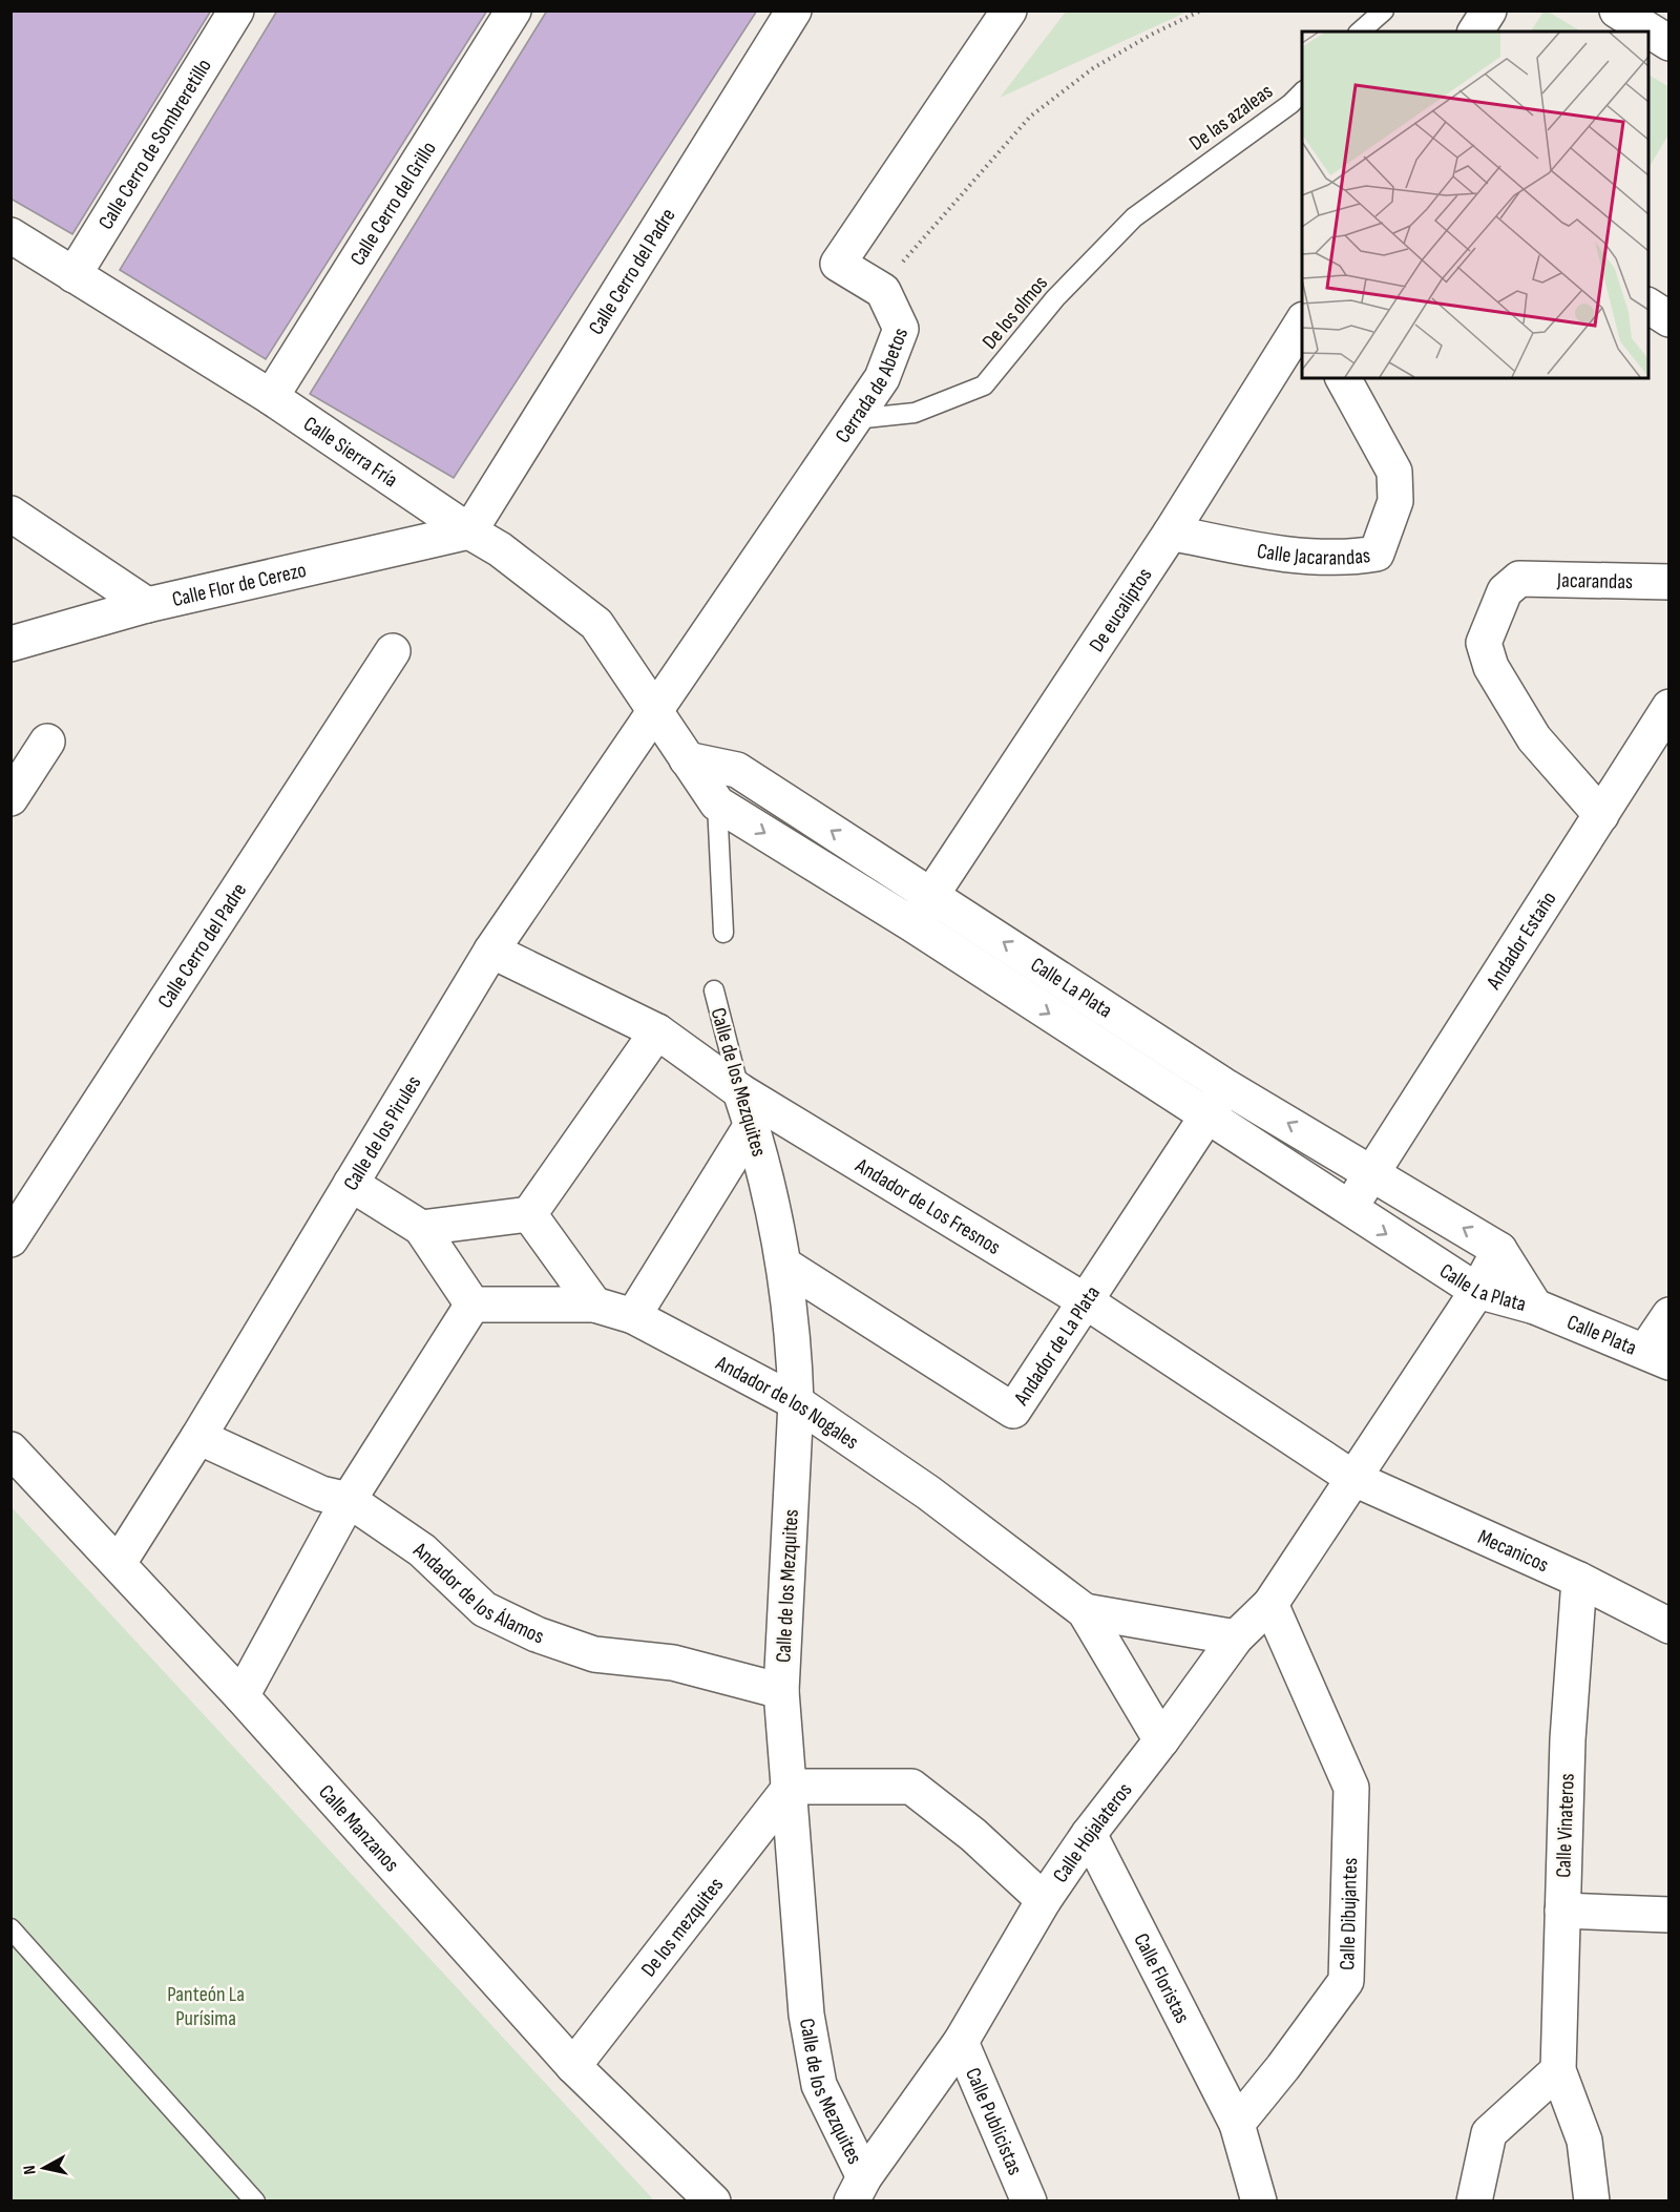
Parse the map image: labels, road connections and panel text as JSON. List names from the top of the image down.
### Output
{
  "streets": {
    "street": [
      "Calle Cerro de Sombreretillo",
      "Calle Cerro del Grillo",
      "Calle Cerro del Padre",
      "Cerrada de Abetos",
      "Calle Sierra Fría",
      "Calle Jacarandas",
      "Jacarandas",
      "Calle Flor de Cerezo",
      "De eucaliptos",
      "Andador Estaño",
      "Calle La Plata",
      "Calle de los Mezquites",
      "Calle de los Pirules",
      "Andador de Los Fresnos",
      "Calle Plata",
      "Andador de La Plata",
      "Andador de los Nogales",
      "Mecanicos",
      "Andador de los Álamos",
      "Calle Vinateros",
      "Calle Manzanos",
      "Calle Hojalateros",
      "Calle Dibujantes",
      "De los mezquites",
      "Calle Floristas",
      "Calle Publicistas"
    ],
    "lane": ["De las azaleas", "De los olmos"]
  },
  "crossings": [
    ["De las azaleas", "De los olmos"],
    ["Calle Cerro de Sombreretillo", "Calle Sierra Fría"],
    ["Calle Cerro del Grillo", "Calle Sierra Fría"],
    ["Calle Cerro del Padre", "Calle Sierra Fría"],
    ["Calle Cerro del Padre", "Calle Flor de Cerezo"],
    ["De los olmos", "Cerrada de Abetos"],
    ["Cerrada de Abetos", "Calle Sierra Fría"],
    ["Cerrada de Abetos", "Calle de los Pirules"],
    ["Calle Sierra Fría", "Calle Flor de Cerezo"],
    ["Calle Sierra Fría", "Calle de los Pirules"],
    ["Calle Jacarandas", "De eucaliptos"],
    ["Jacarandas", "Andador Estaño"],
    ["De eucaliptos", "Calle La Plata"],
    ["Andador Estaño", "Calle La Plata"],
    ["Calle La Plata", "Calle Plata"],
    ["Calle La Plata", "Andador de La Plata"],
    ["Calle La Plata", "Calle Hojalateros"],
    ["Calle de los Mezquites", "Andador de Los Fresnos"],
    ["Calle de los Mezquites", "Andador de La Plata"],
    ["Calle de los Mezquites", "Andador de los Nogales"],
    ["Calle de los Mezquites", "Andador de los Álamos"],
    ["Calle de los Mezquites", "Calle Hojalateros"],
    ["Calle de los Mezquites", "De los mezquites"],
    ["Calle de los Pirules", "Andador de Los Fresnos"],
    ["Calle de los Pirules", "Andador de los Álamos"],
    ["Calle de los Pirules", "Calle Manzanos"],
    ["Andador de Los Fresnos", "Andador de La Plata"],
    ["Andador de Los Fresnos", "Mecanicos"],
    ["Andador de Los Fresnos", "Calle Hojalateros"],
    ["Andador de los Nogales", "Calle Hojalateros"],
    ["Mecanicos", "Calle Vinateros"],
    ["Mecanicos", "Calle Hojalateros"],
    ["Calle Manzanos", "De los mezquites"],
    ["Calle Hojalateros", "Calle Dibujantes"],
    ["Calle Hojalateros", "Calle Floristas"],
    ["Calle Hojalateros", "Calle Publicistas"],
    ["Calle Dibujantes", "Calle Floristas"]
  ],
  "parks": ["Panteón La Purísima"],
  "north": "left"
}
